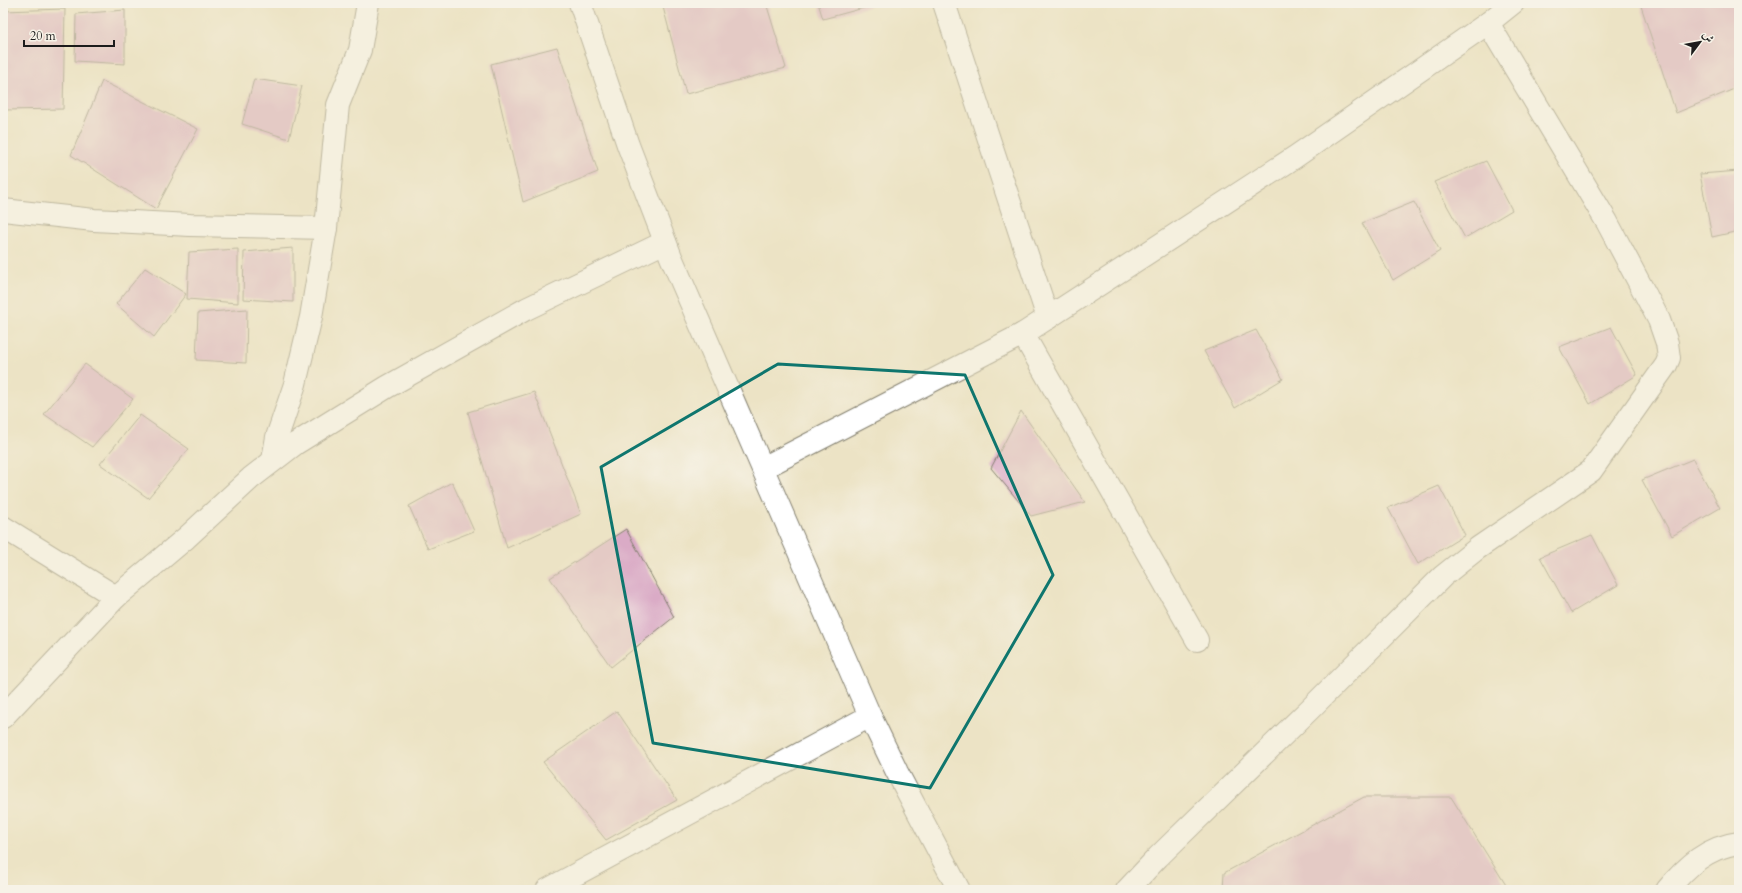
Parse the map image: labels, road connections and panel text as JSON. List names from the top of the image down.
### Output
{
  "scale_bar": "20 m",
  "north": "top right"
}
